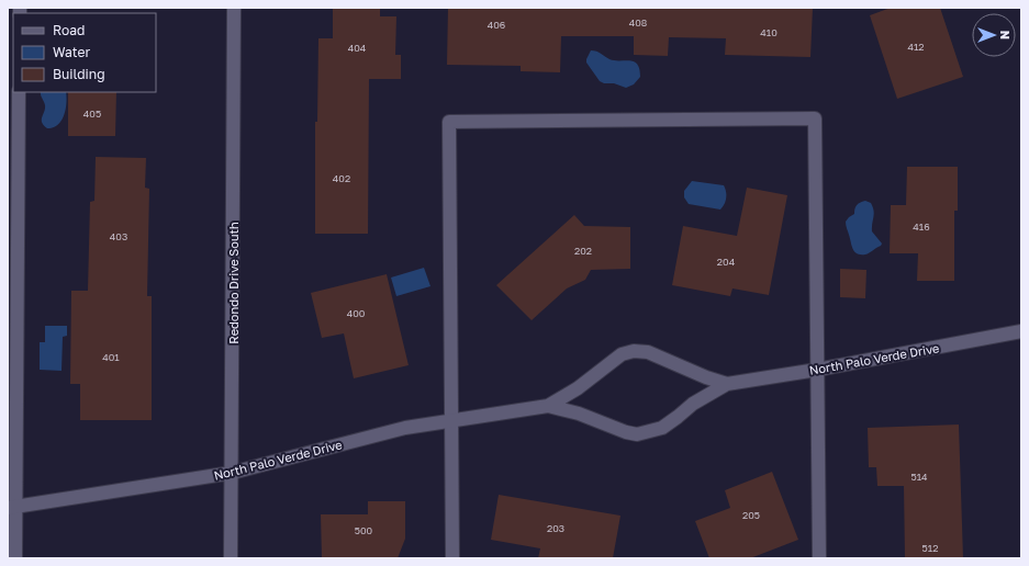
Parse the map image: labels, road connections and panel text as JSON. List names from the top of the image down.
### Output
{
  "streets": {
    "street": ["Redondo Drive South", "North Palo Verde Drive"]
  },
  "crossings": [
    ["Redondo Drive South", "North Palo Verde Drive"]
  ],
  "house_numbers": [
    "408",
    "406",
    "410",
    "412",
    "404",
    "405",
    "402",
    "416",
    "403",
    "202",
    "204",
    "400",
    "401",
    "514",
    "205",
    "203",
    "500",
    "512"
  ],
  "legend": ["Road", "Water", "Building"],
  "north": "right"
}
